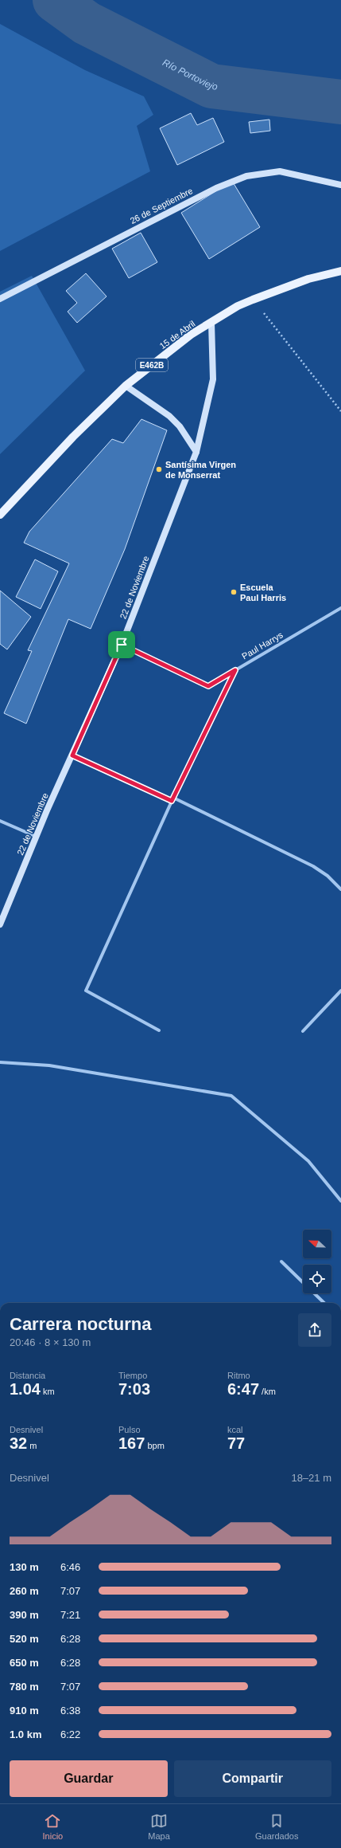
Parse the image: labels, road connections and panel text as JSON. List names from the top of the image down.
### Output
{
  "streets": {
    "main road": ["15 de Abril", "E462B"],
    "street": ["26 de Septiembre", "22 de Noviembre", "Paul Harrys"]
  },
  "crossings": [
    ["15 de Abril", "22 de Noviembre"],
    ["22 de Noviembre", "Paul Harrys"]
  ],
  "water": ["Río Portoviejo"],
  "places": ["Santísima Virgen de Monserrat", "Escuela Paul Harris"],
  "north": "left",
  "page": {
    "heading": ["Carrera nocturna", "20:46 · 8 × 130 m"],
    "stats": [
      ["Distancia", "1.04 km"],
      ["Tiempo", "7:03"],
      ["Ritmo", "6:47 /km"],
      ["Desnivel", "32 m"],
      ["Pulso", "167 bpm"],
      ["kcal", "77"]
    ],
    "chart": ["Desnivel", "18–21 m"],
    "list": [
      {
        "name": "130 m",
        "note": "6:46"
      },
      {
        "name": "260 m",
        "note": "7:07"
      },
      {
        "name": "390 m",
        "note": "7:21"
      },
      {
        "name": "520 m",
        "note": "6:28"
      },
      {
        "name": "650 m",
        "note": "6:28"
      },
      {
        "name": "780 m",
        "note": "7:07"
      },
      {
        "name": "910 m",
        "note": "6:38"
      },
      {
        "name": "1.0 km",
        "note": "6:22"
      }
    ],
    "buttons": ["Guardar", "Compartir"],
    "tabs": ["Inicio", "Mapa", "Guardados"]
  }
}
